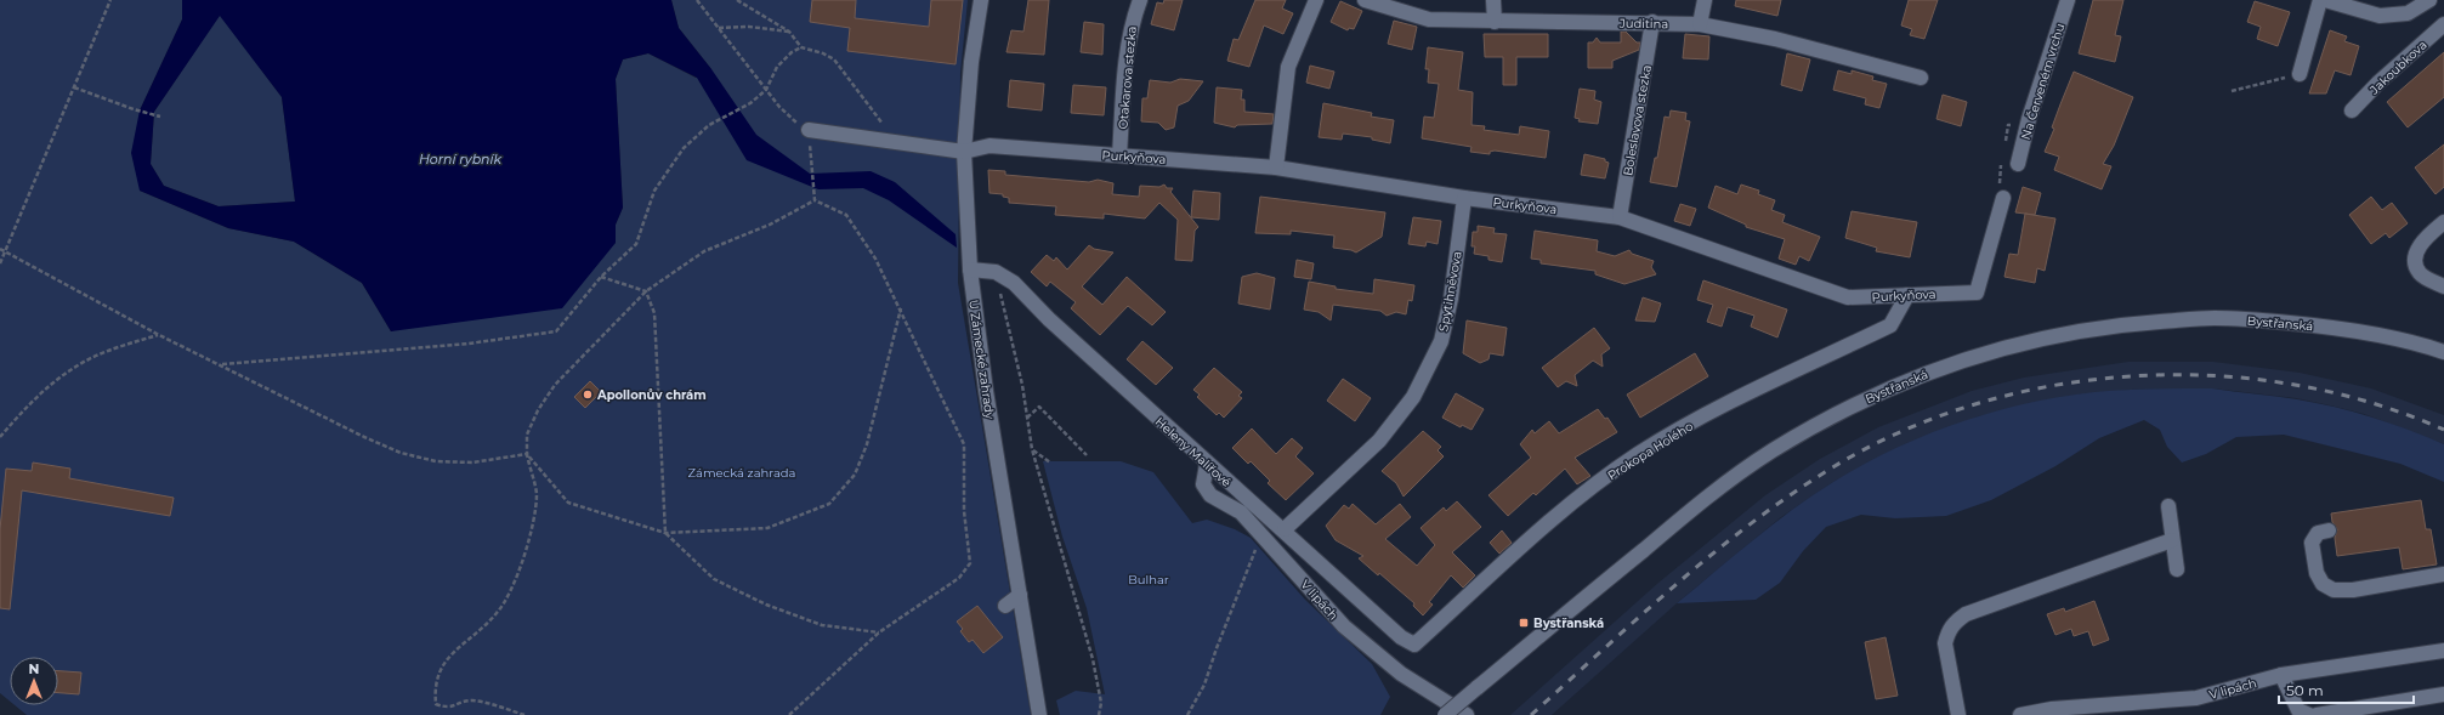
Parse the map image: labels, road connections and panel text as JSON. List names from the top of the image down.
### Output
{
  "streets": {
    "street": [
      "Juditina",
      "Jakoubkova",
      "Otakarova stezka",
      "Na Červeném vrchu",
      "Boleslavova stezka",
      "Purkyňova",
      "Spytihněvova",
      "Bystřanská",
      "U Zámecké zahrady",
      "Prokopa Holého",
      "Heleny Malířové",
      "V lipách"
    ]
  },
  "crossings": [
    ["Juditina", "Boleslavova stezka"],
    ["Otakarova stezka", "Purkyňova"],
    ["Boleslavova stezka", "Purkyňova"],
    ["Purkyňova", "Spytihněvova"],
    ["Purkyňova", "U Zámecké zahrady"],
    ["Purkyňova", "Prokopa Holého"],
    ["Spytihněvova", "Heleny Malířové"],
    ["U Zámecké zahrady", "Heleny Malířové"],
    ["Prokopa Holého", "Heleny Malířové"],
    ["Heleny Malířové", "V lipách"]
  ],
  "water": ["Horní rybník"],
  "parks": ["Zámecká zahrada", "Bulhar"],
  "places": {
    "other": ["Apollonův chrám"],
    "transit": ["Bystřanská"]
  },
  "scale_bar": "50 m",
  "north": "top"
}
